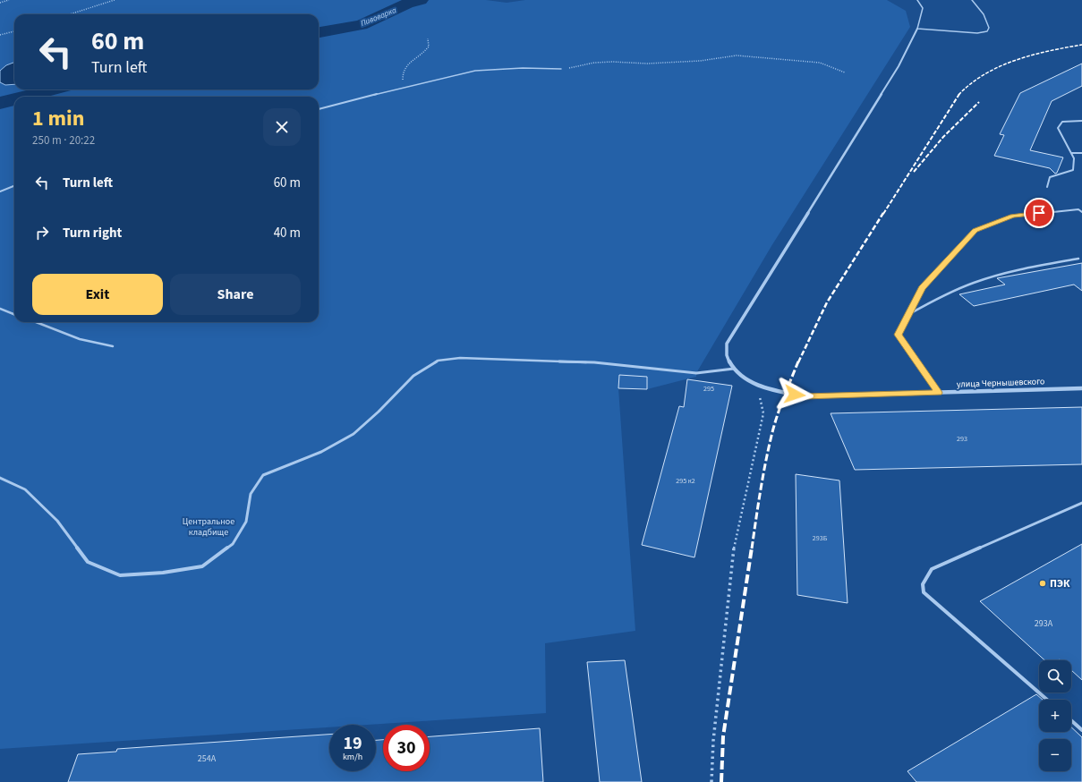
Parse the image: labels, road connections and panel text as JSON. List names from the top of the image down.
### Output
{
  "streets": {
    "street": ["улица Чернышевского"]
  },
  "water": ["Пивоварка"],
  "parks": ["Центральное кладбище"],
  "places": ["ПЭК"],
  "house_numbers": [
    "295",
    "293",
    "295 к2",
    "293Б",
    "293А",
    "254А"
  ],
  "page": {
    "turn": ["60 m", "Turn left"],
    "heading": ["1 min", "250 m · 20:22"],
    "list": [
      {
        "name": "Turn left",
        "value": "60 m"
      },
      {
        "name": "Turn right",
        "value": "40 m"
      }
    ],
    "buttons": ["Exit", "Share"],
    "map_buttons": ["+", "−"],
    "speed": "19 km/h",
    "limit": "30"
  }
}
